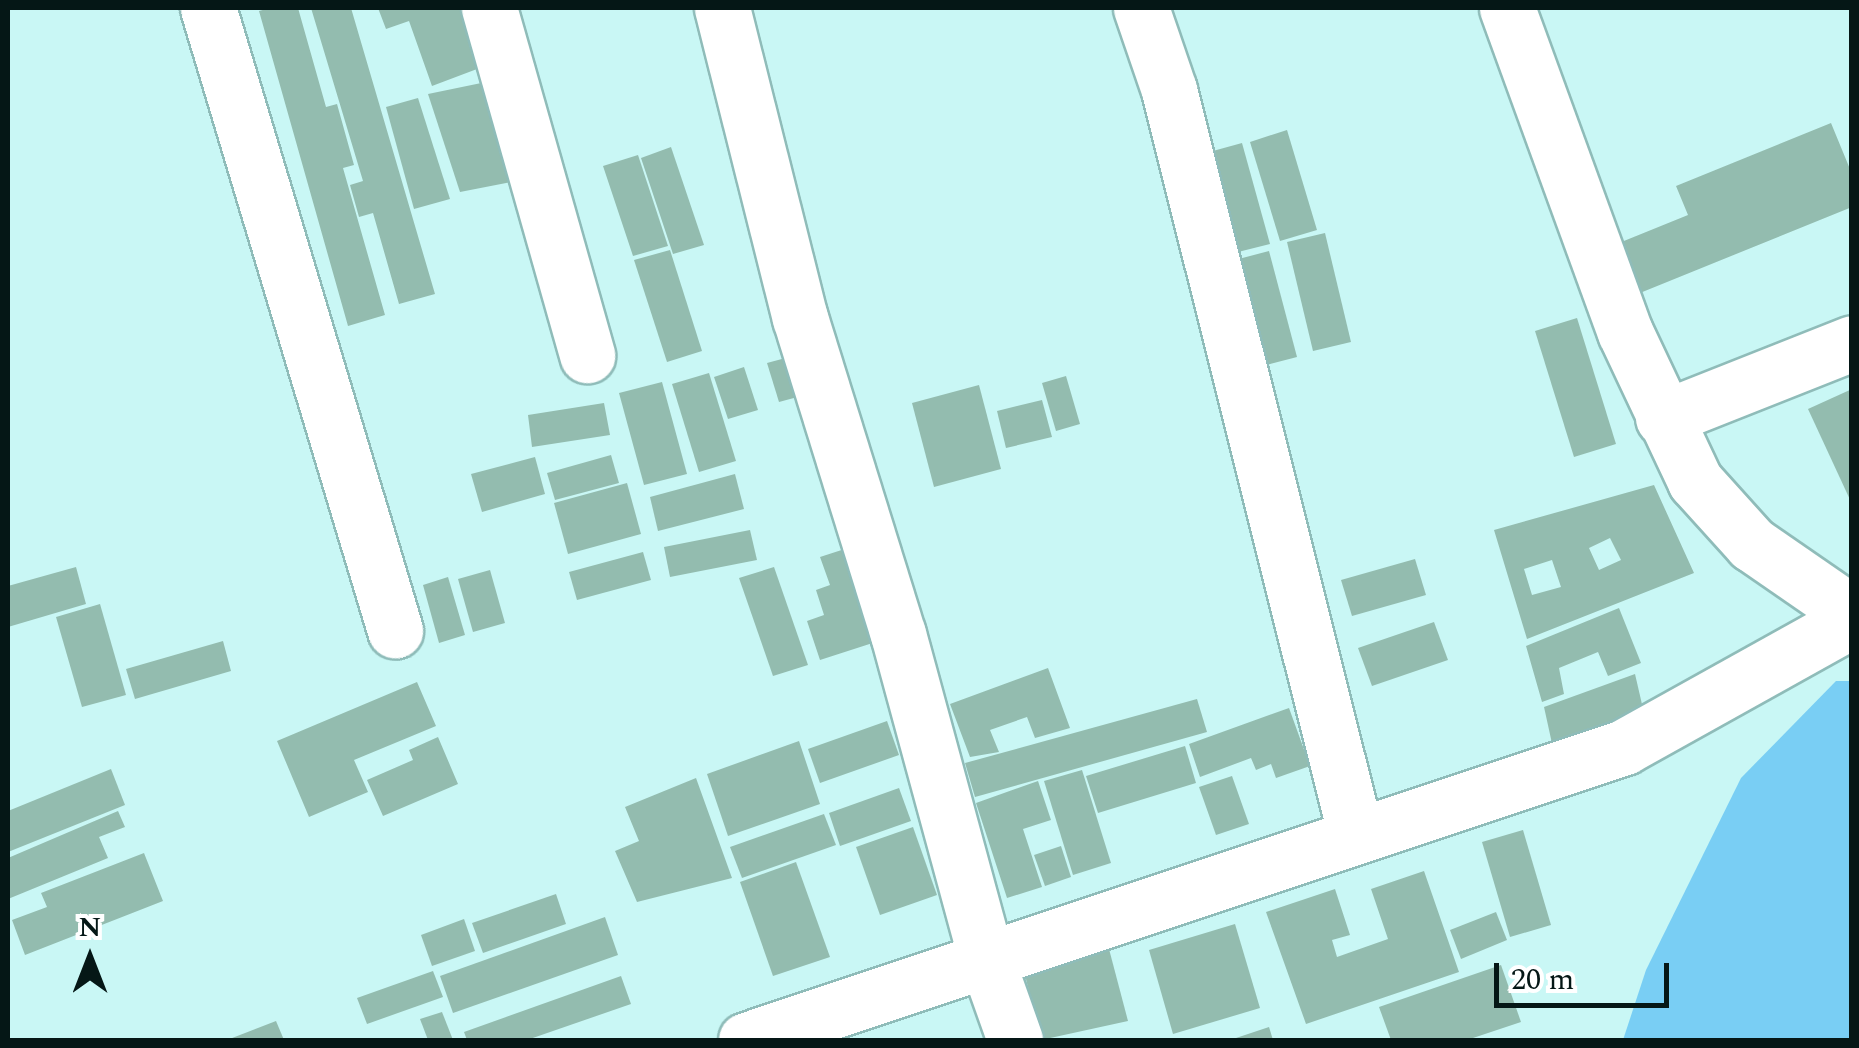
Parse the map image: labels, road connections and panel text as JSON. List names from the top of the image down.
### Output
{
  "scale_bar": "20 m",
  "north": "top"
}
